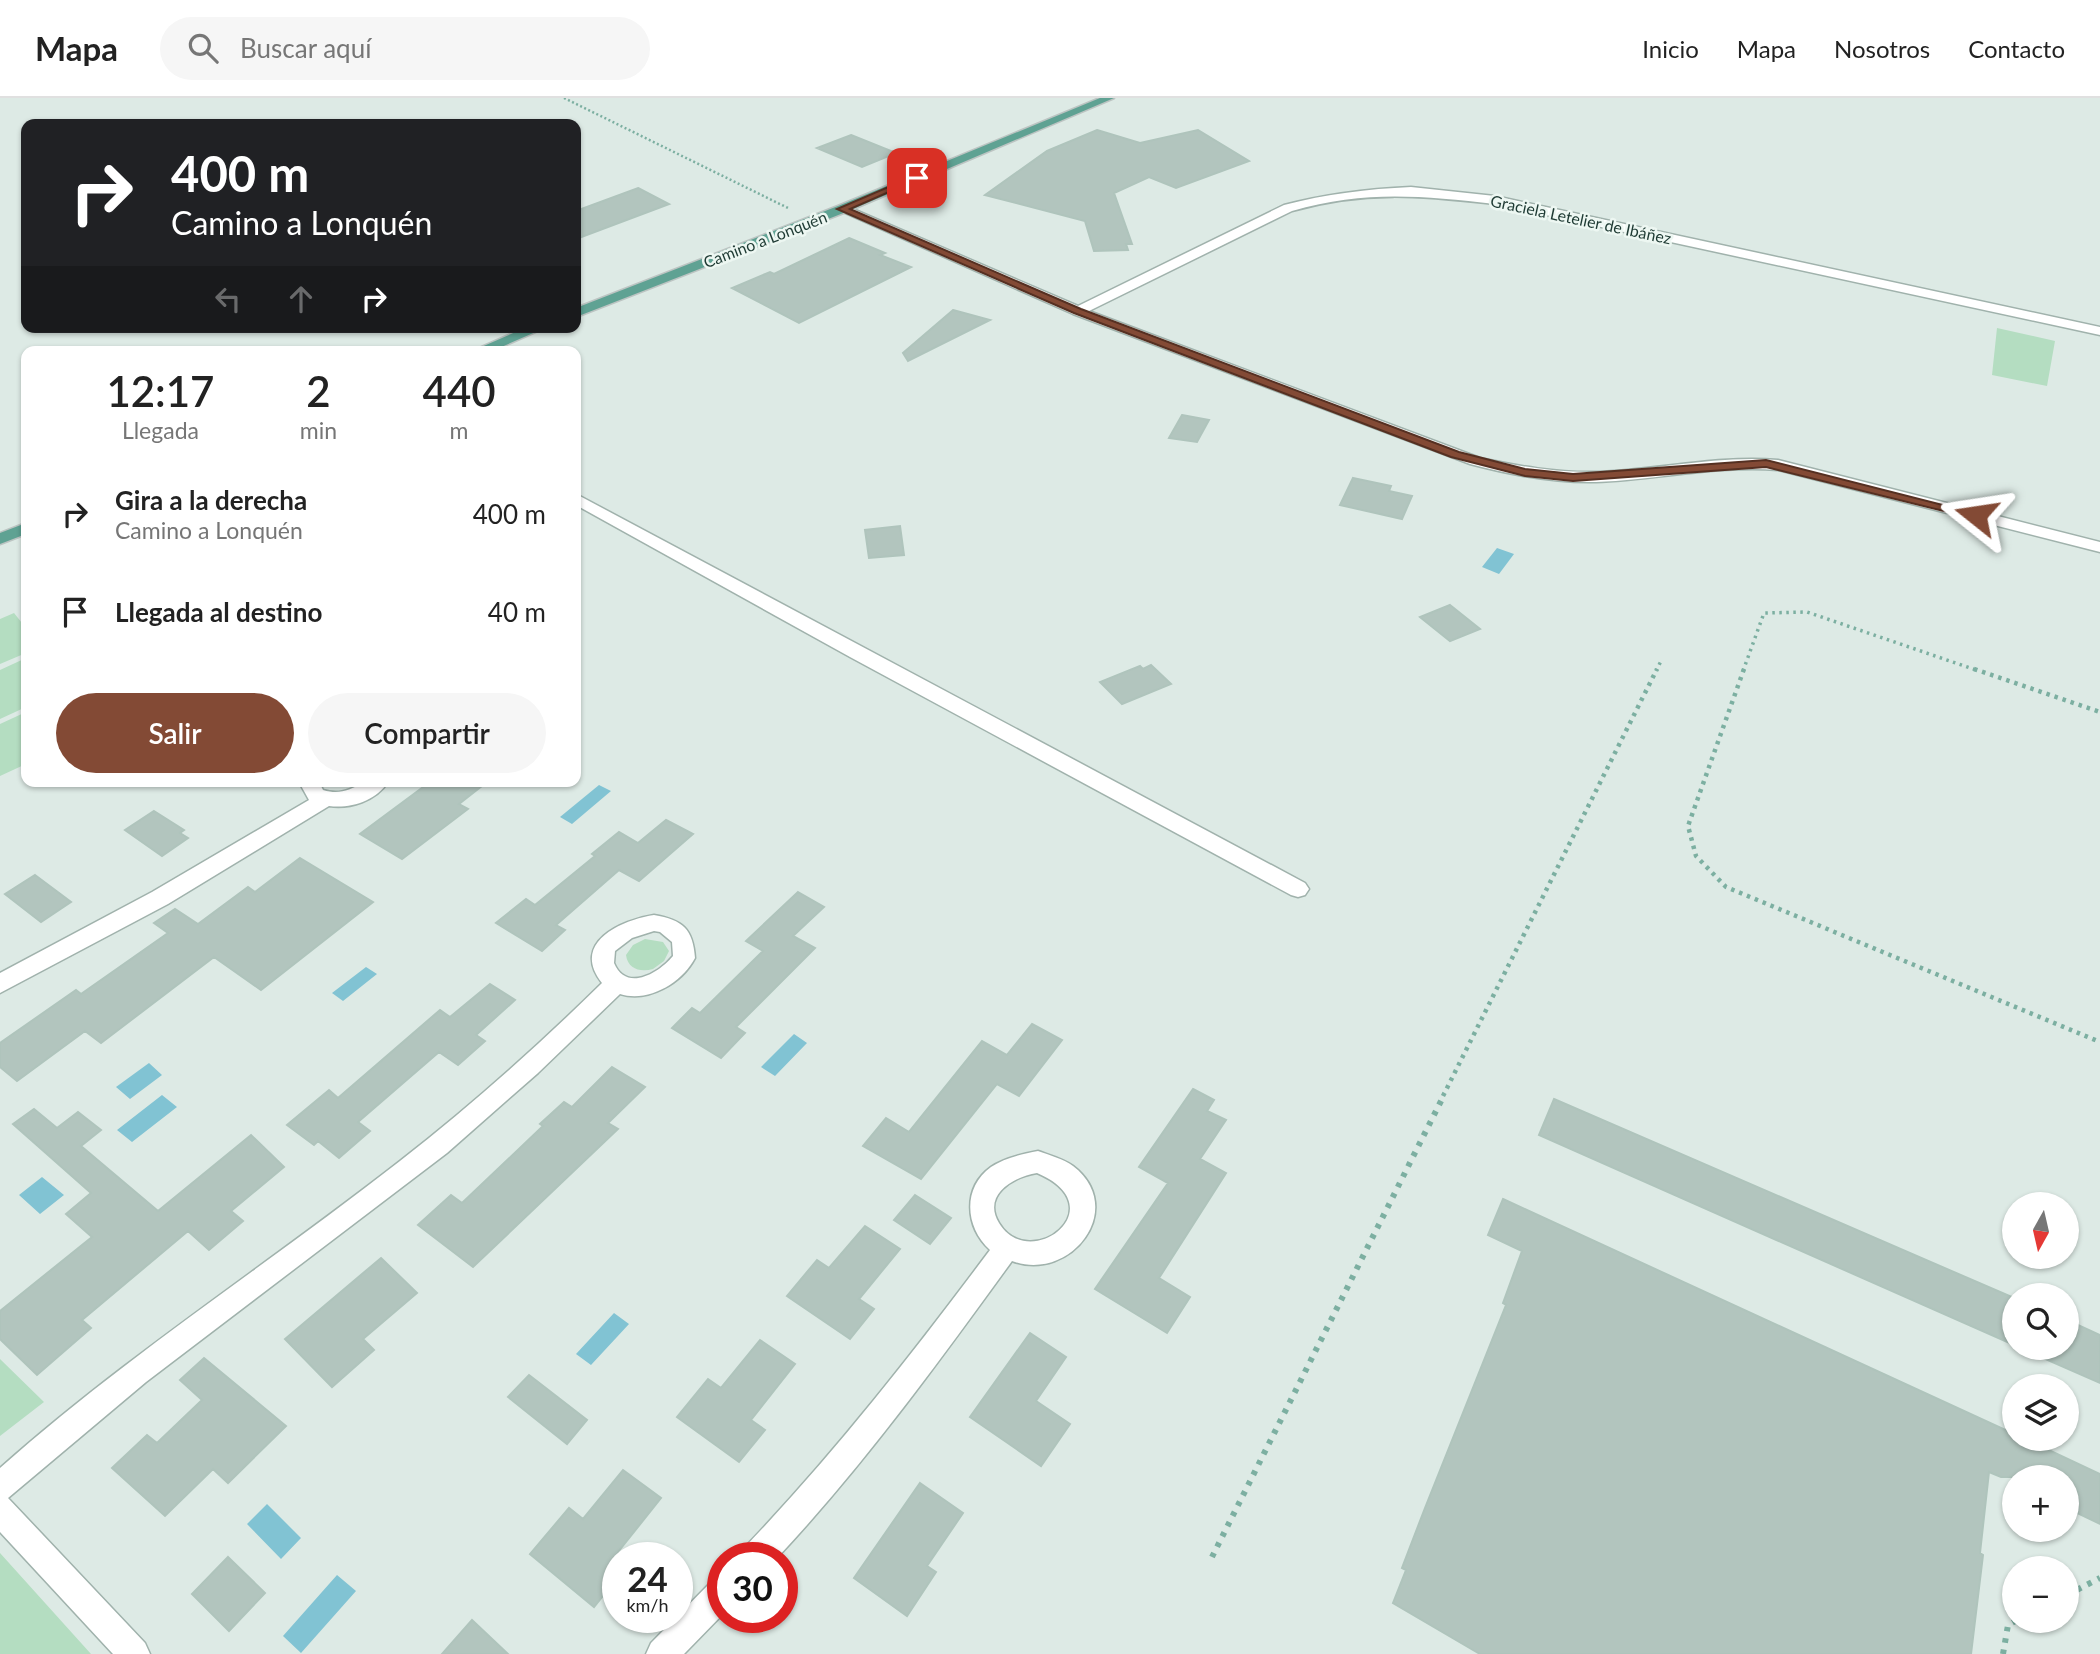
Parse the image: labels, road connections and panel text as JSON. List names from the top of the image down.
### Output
{
  "streets": {
    "main road": ["Camino a Lonquén"],
    "street": ["Graciela Letelier de Ibáñez"]
  },
  "north": "bottom",
  "page": {
    "header": "Mapa",
    "search": "Buscar aquí",
    "nav": [
      "Inicio",
      "Mapa",
      "Nosotros",
      "Contacto"
    ],
    "turn": ["400 m", "Camino a Lonquén"],
    "eta": [
      "12:17",
      "Llegada",
      "2",
      "min",
      "440",
      "m"
    ],
    "list": [
      {
        "name": "Gira a la derecha",
        "note": "Camino a Lonquén",
        "value": "400 m"
      },
      {
        "name": "Llegada al destino",
        "value": "40 m"
      }
    ],
    "buttons": ["Salir", "Compartir"],
    "map_buttons": ["+", "−"],
    "speed": "24 km/h",
    "limit": "30"
  }
}
